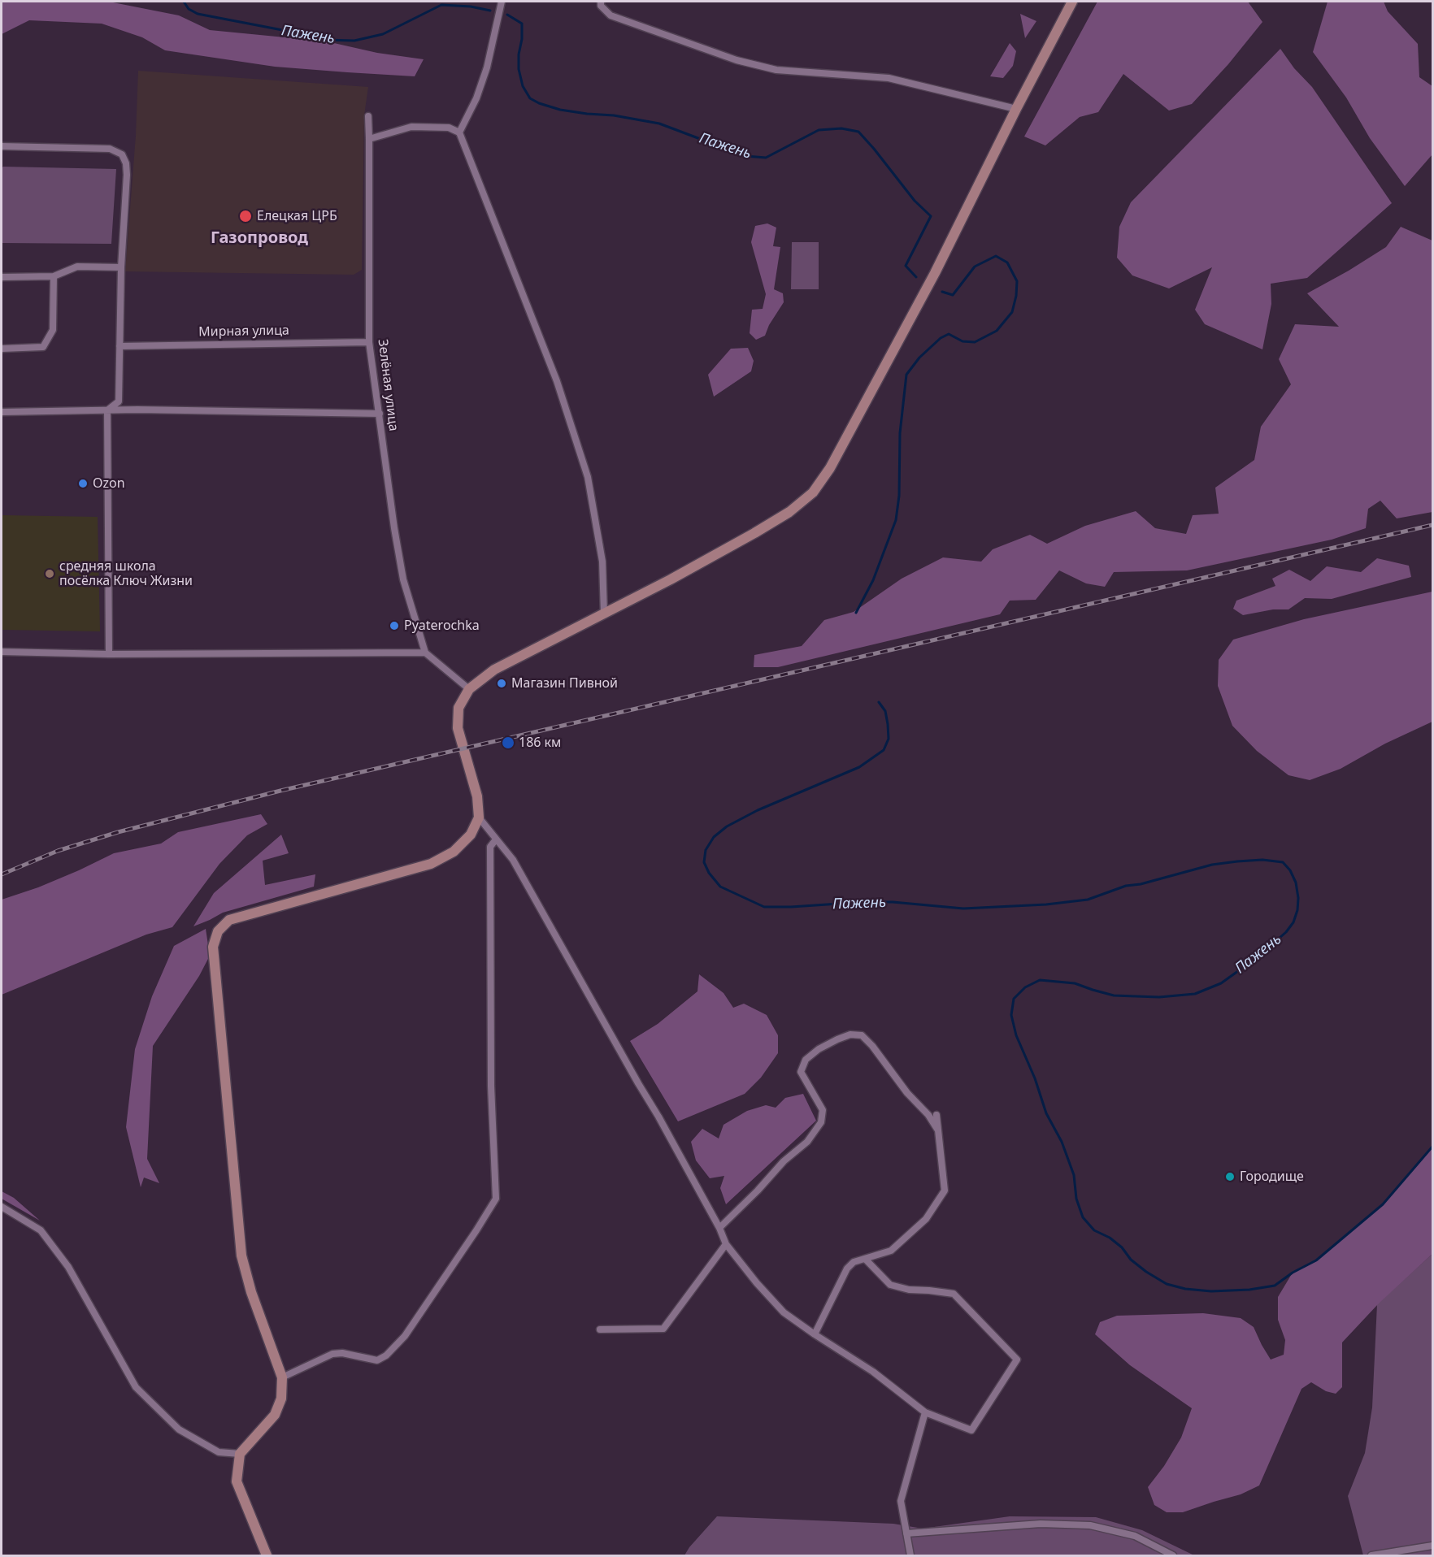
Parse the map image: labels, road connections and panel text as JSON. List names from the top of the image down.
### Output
{
  "streets": {
    "street": ["Мирная улица", "Зелёная улица"]
  },
  "crossings": [
    ["Мирная улица", "Зелёная улица"]
  ],
  "districts": ["Газопровод"],
  "water": ["Пажень"],
  "places": [
    "Елецкая ЦРБ",
    "Ozon",
    "средняя школа посёлка Ключ Жизни",
    "Pyaterochka",
    "Магазин Пивной",
    "186 км",
    "Городище"
  ]
}
